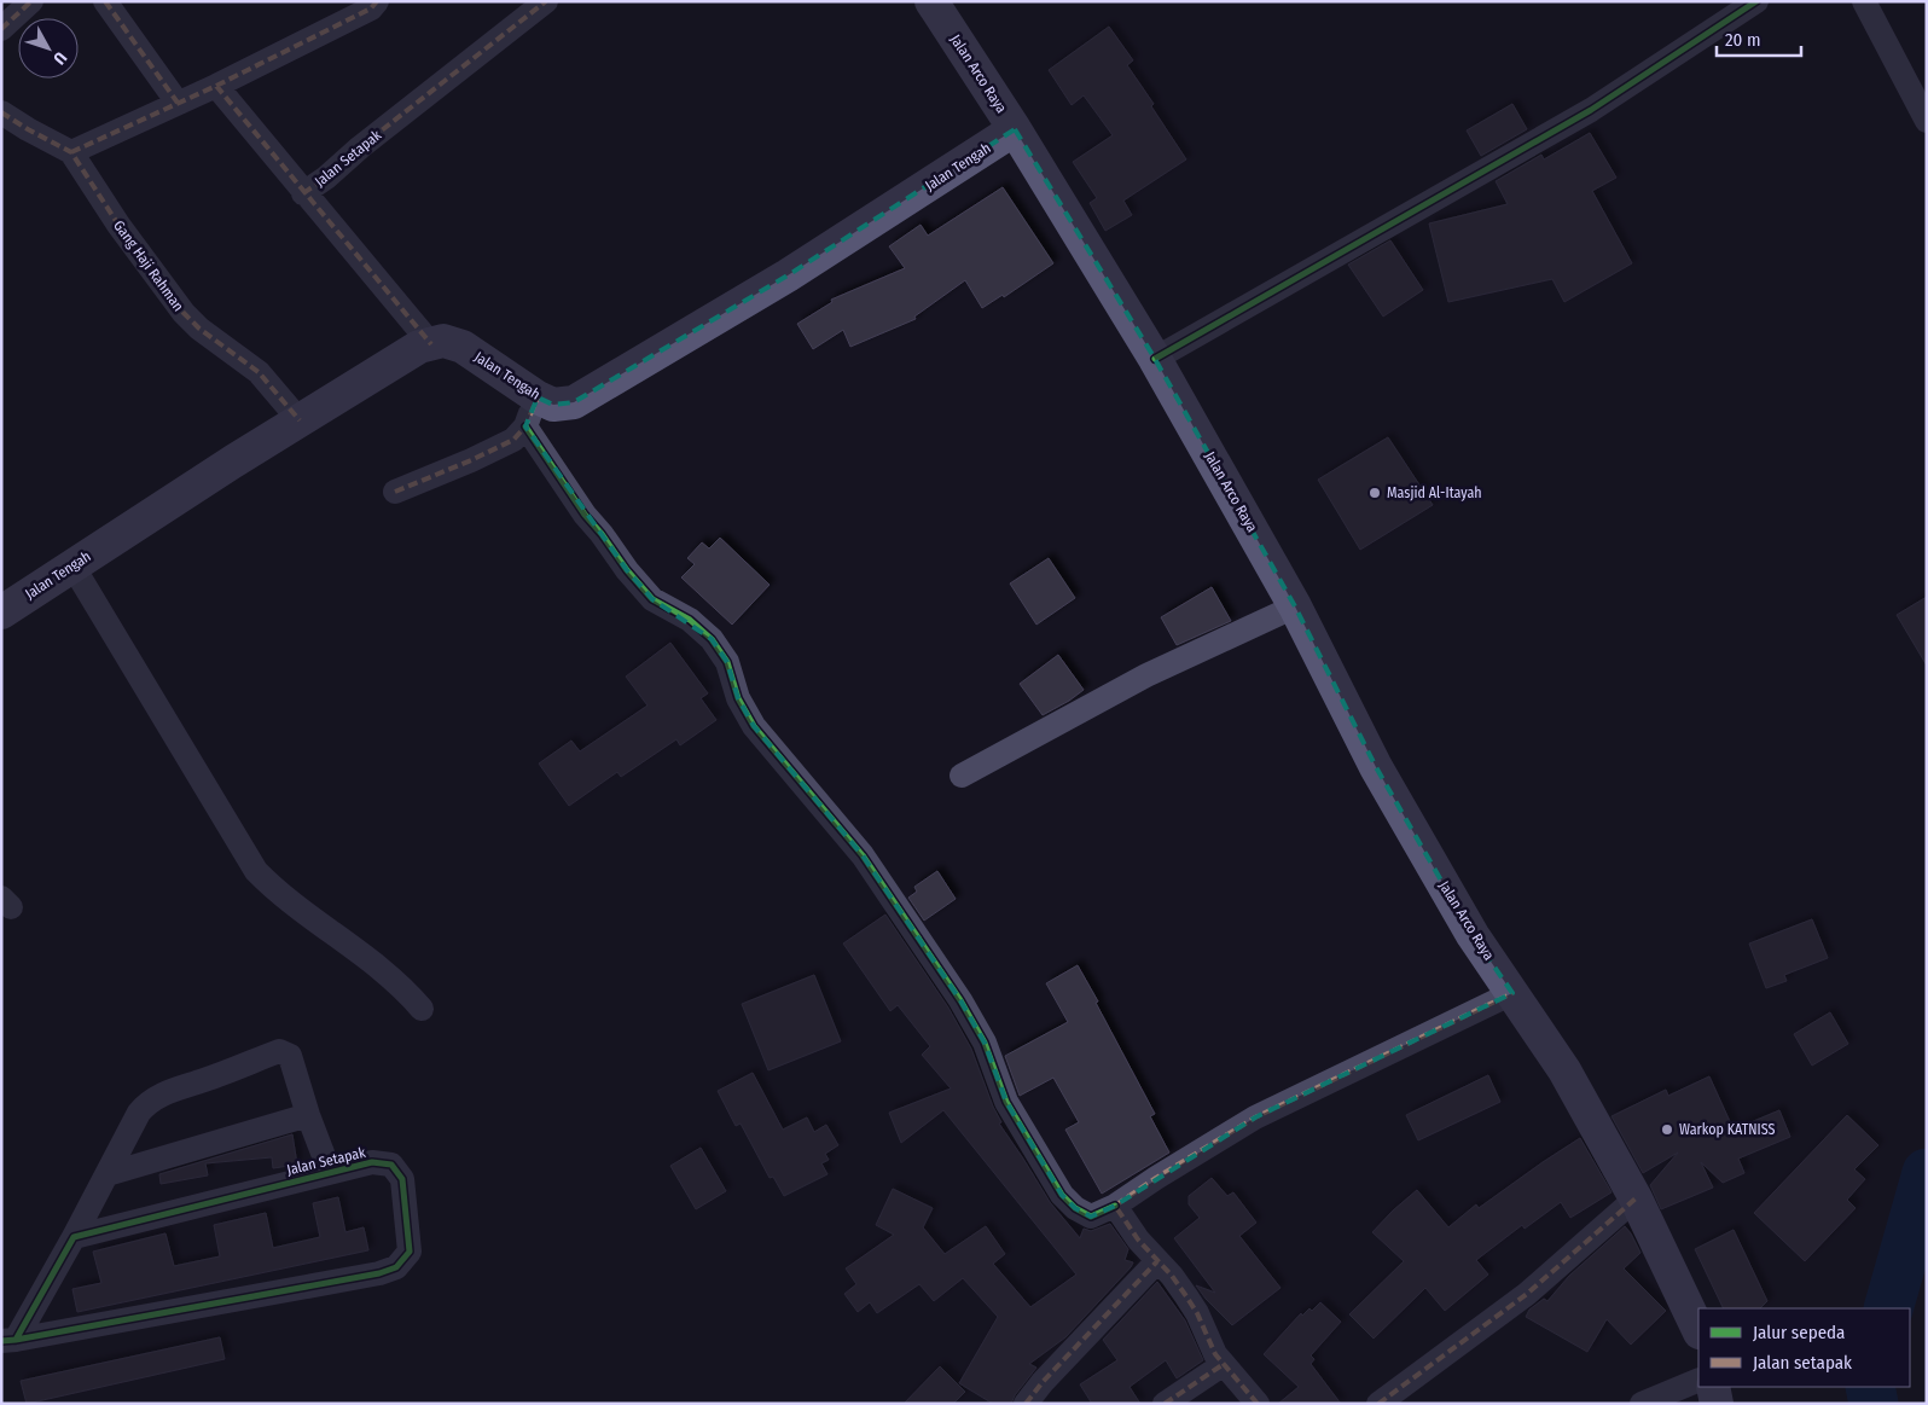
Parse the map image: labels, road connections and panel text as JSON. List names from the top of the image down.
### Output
{
  "streets": {
    "main road": ["Jalan Arco Raya", "Jalan Tengah"],
    "street": ["Jalan Setapak", "Gang Haji Rahman"]
  },
  "crossings": [
    ["Jalan Arco Raya", "Jalan Tengah"],
    ["Jalan Setapak", "Jalan Tengah"],
    ["Jalan Tengah", "Gang Haji Rahman"]
  ],
  "places": ["Masjid Al-Itayah", "Warkop KATNISS"],
  "legend": ["Jalur sepeda", "Jalan setapak"],
  "scale_bar": "20 m",
  "north": "bottom right"
}
